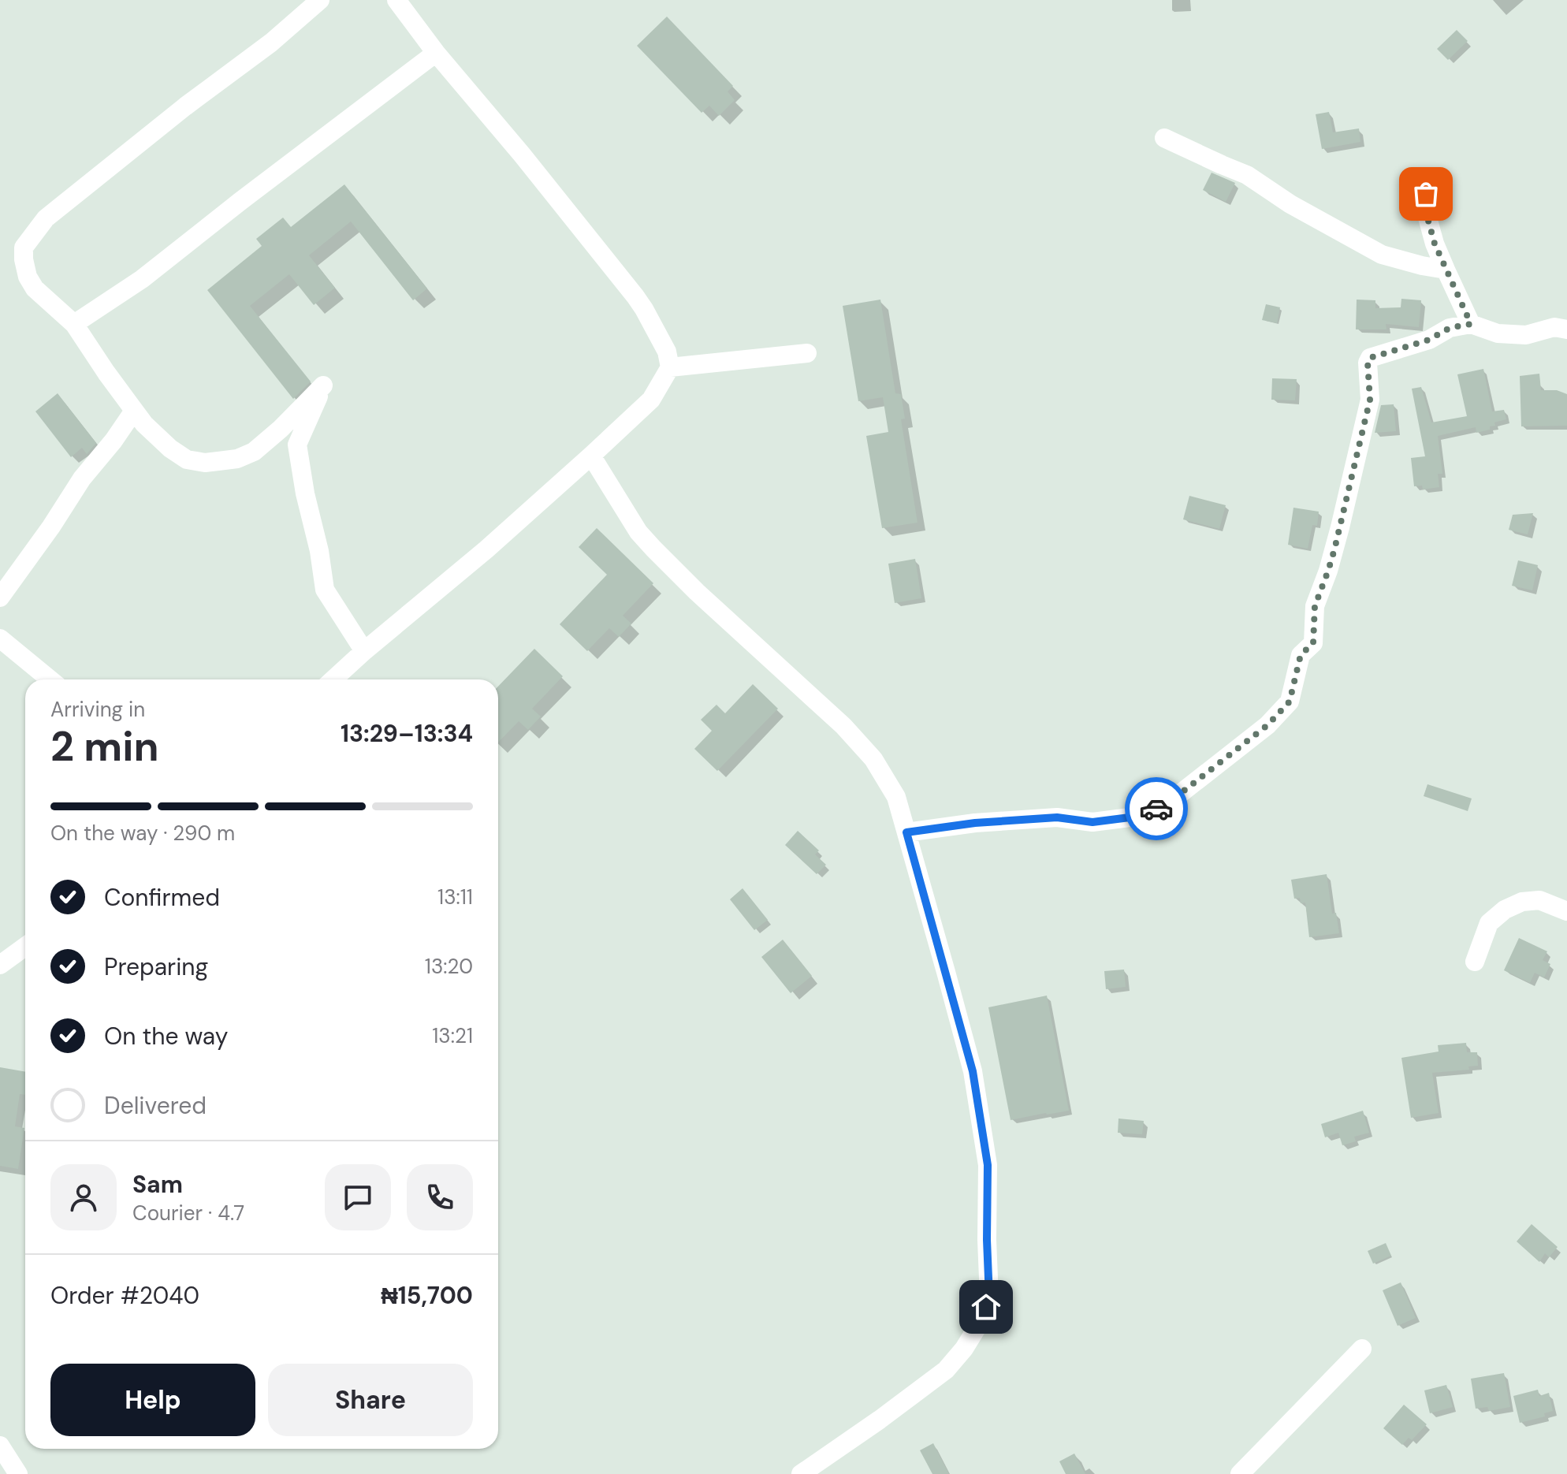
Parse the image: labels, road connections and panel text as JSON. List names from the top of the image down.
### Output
{
  "page": {
    "heading": ["2 min", "Arriving in", "13:29–13:34"],
    "panel": [
      "Sam",
      "Courier · 4.7",
      "Order #2040",
      "₦15,700"
    ],
    "bar": "On the way · 290 m",
    "list": [
      ["Confirmed", "13:11"],
      ["Preparing", "13:20"],
      ["On the way", "13:21"],
      "Delivered"
    ],
    "buttons": ["Help", "Share"]
  }
}
